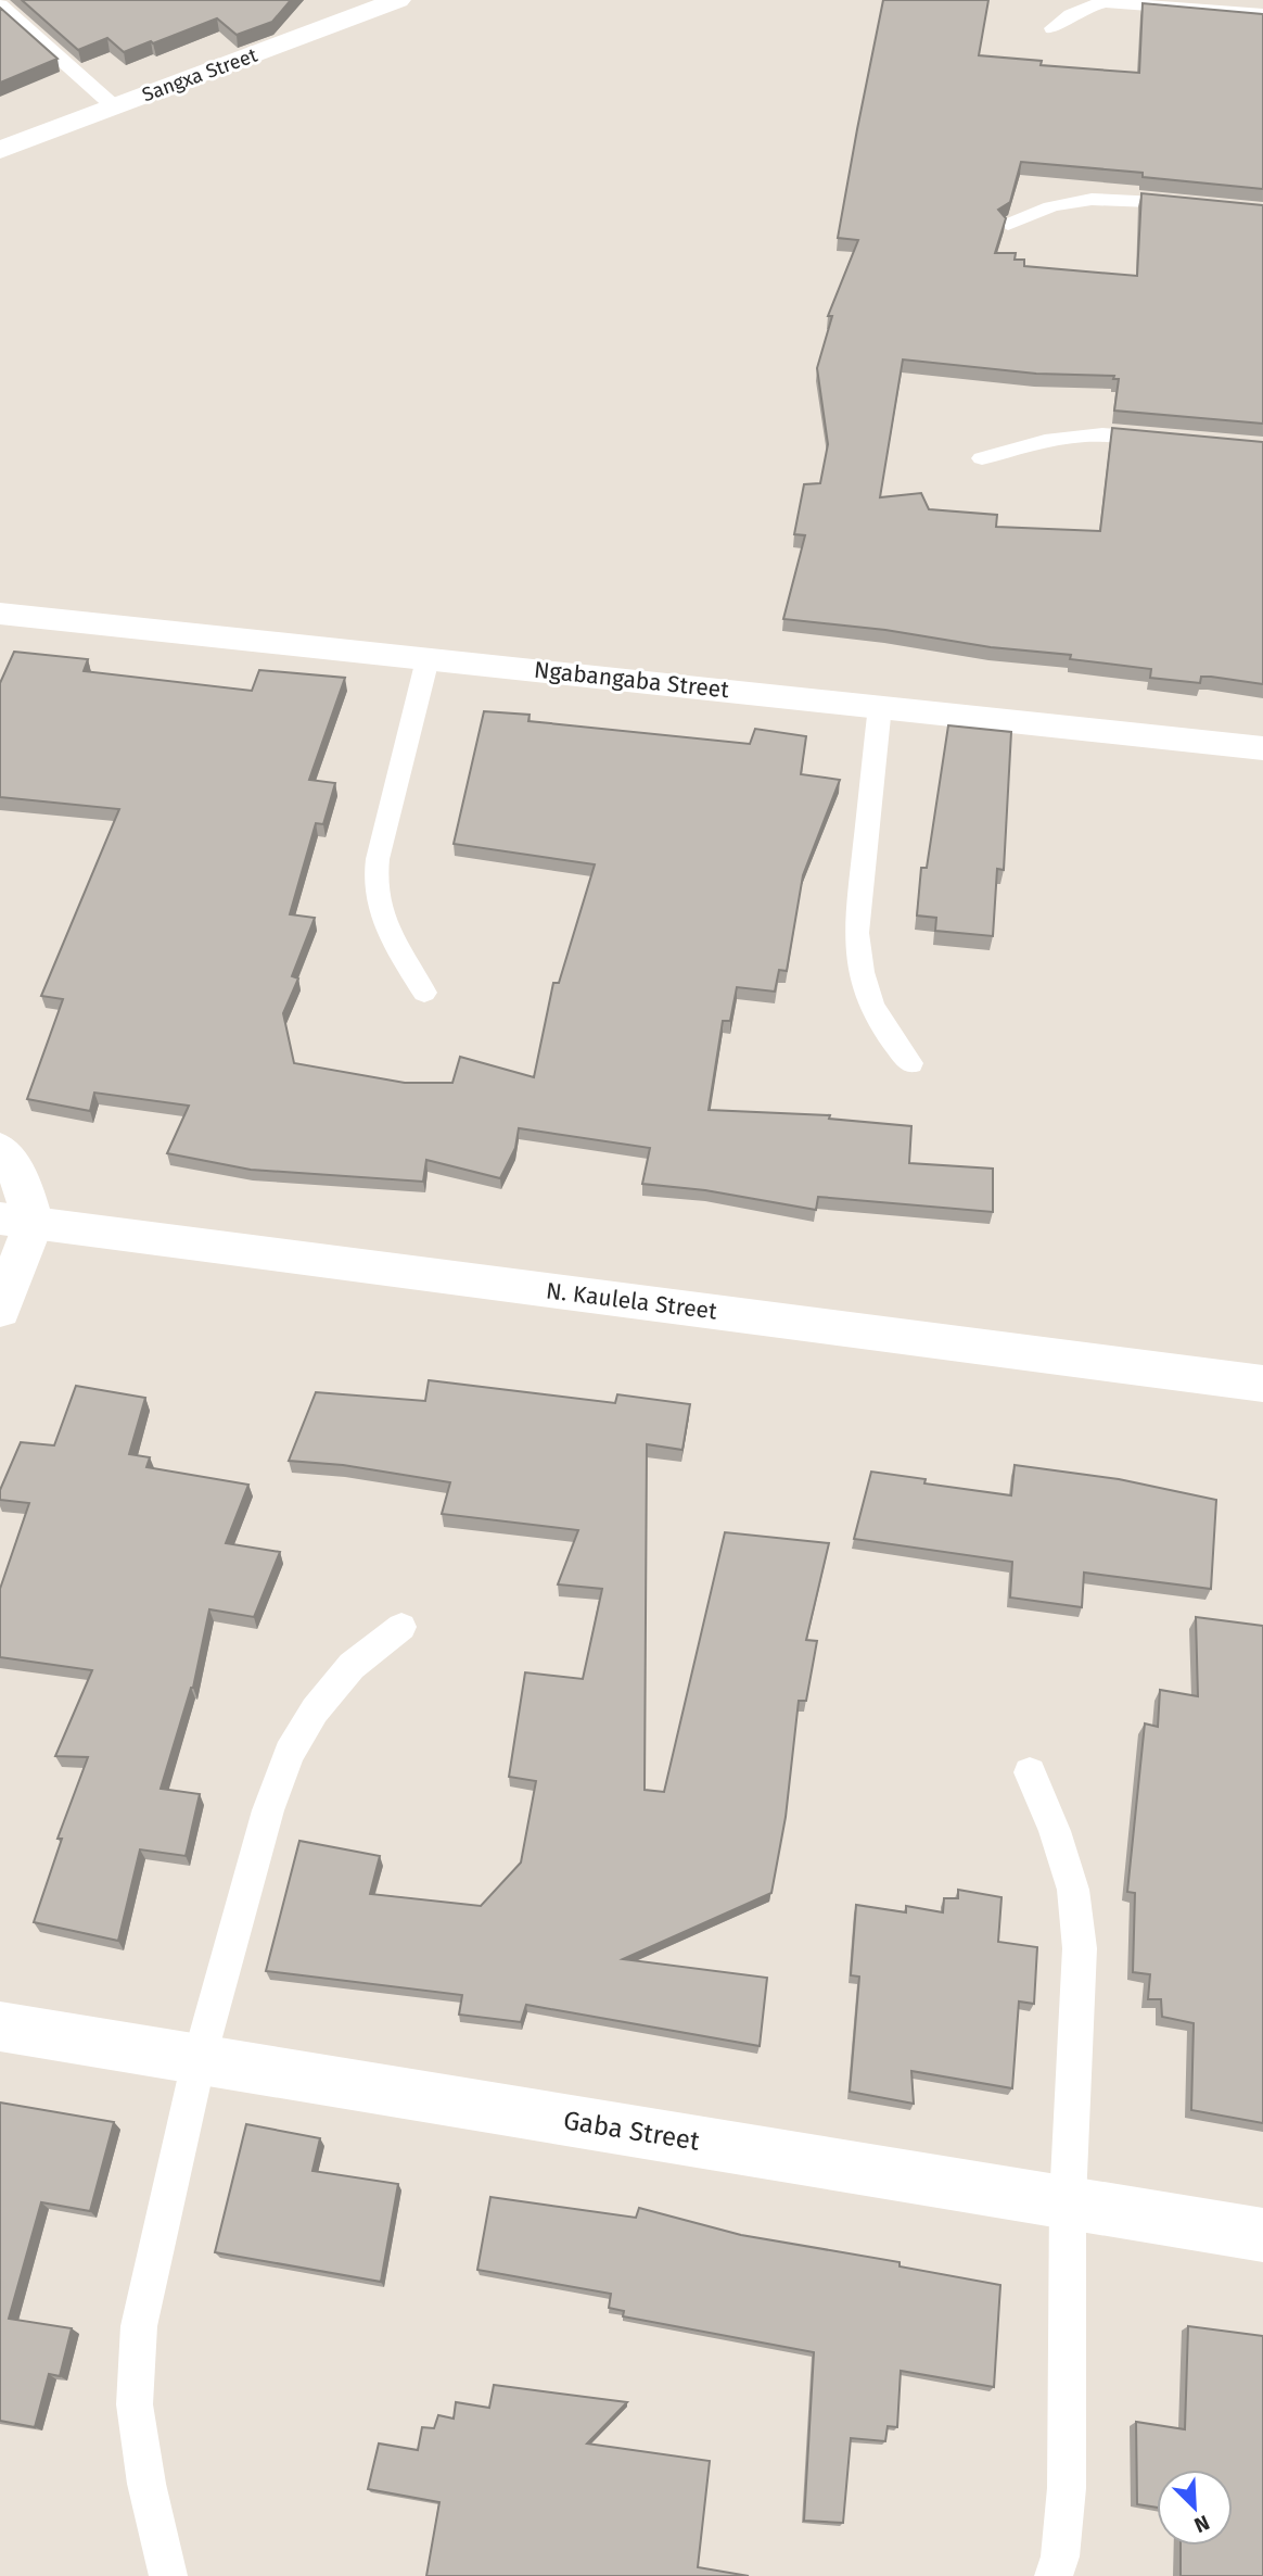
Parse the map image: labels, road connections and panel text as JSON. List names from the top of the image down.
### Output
{
  "streets": {
    "street": [
      "Sangxa Street",
      "Ngabangaba Street",
      "N. Kaulela Street",
      "Gaba Street"
    ]
  },
  "north": "bottom right"
}
